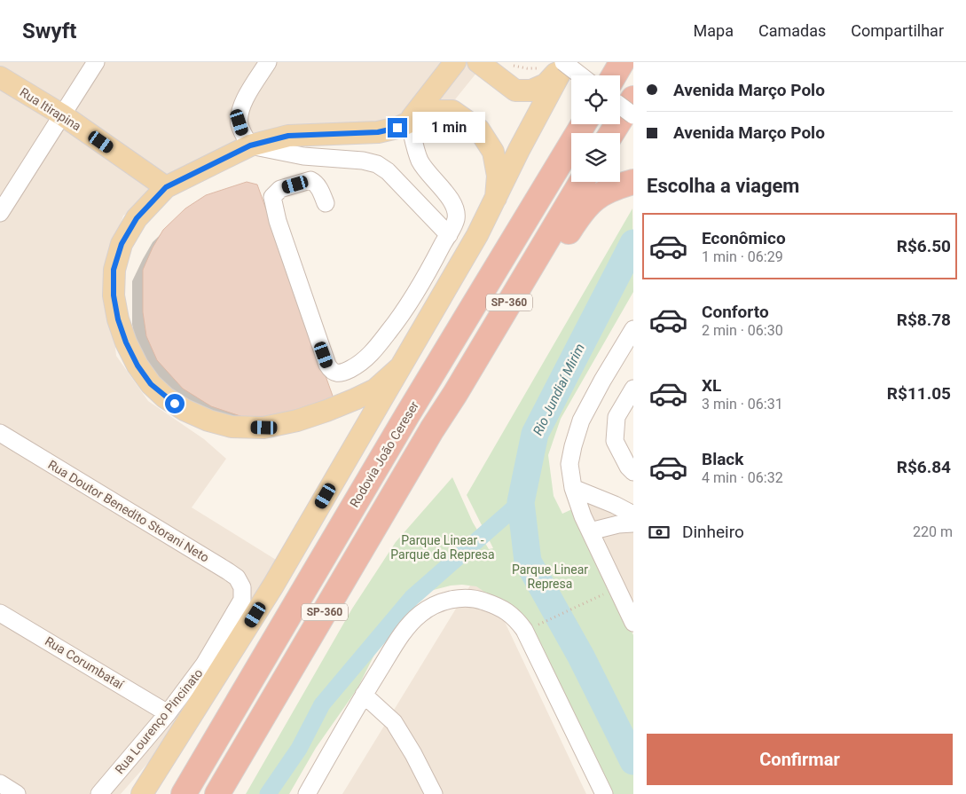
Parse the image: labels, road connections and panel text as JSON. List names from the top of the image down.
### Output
{
  "streets": {
    "highway": ["SP-360", "Rodovia João Cereser"],
    "main road": ["Rua Itirapina"],
    "street": ["Rua Doutor Benedito Storani Neto", "Rua Corumbataí", "Rua Lourenço Pincinato"]
  },
  "crossings": [
    ["Rua Doutor Benedito Storani Neto", "Rua Lourenço Pincinato"],
    ["Rua Corumbataí", "Rua Lourenço Pincinato"]
  ],
  "water": ["Rio Jundiaí Mirim"],
  "parks": ["Parque Linear - Parque da Represa", "Parque Linear Represa"],
  "page": {
    "header": "Swyft",
    "nav": ["Mapa", "Camadas", "Compartilhar"],
    "banner": ["Avenida Março Polo", "Avenida Março Polo"],
    "bubble": "1 min",
    "heading": "Escolha a viagem",
    "list": [
      {
        "name": "Econômico",
        "note": "1 min · 06:29",
        "value": "R$6.50"
      },
      {
        "name": "Conforto",
        "note": "2 min · 06:30",
        "value": "R$8.78"
      },
      {
        "name": "XL",
        "note": "3 min · 06:31",
        "value": "R$11.05"
      },
      {
        "name": "Black",
        "note": "4 min · 06:32",
        "value": "R$6.84"
      }
    ],
    "pay": ["Dinheiro", "220 m"],
    "buttons": "Confirmar"
  }
}
